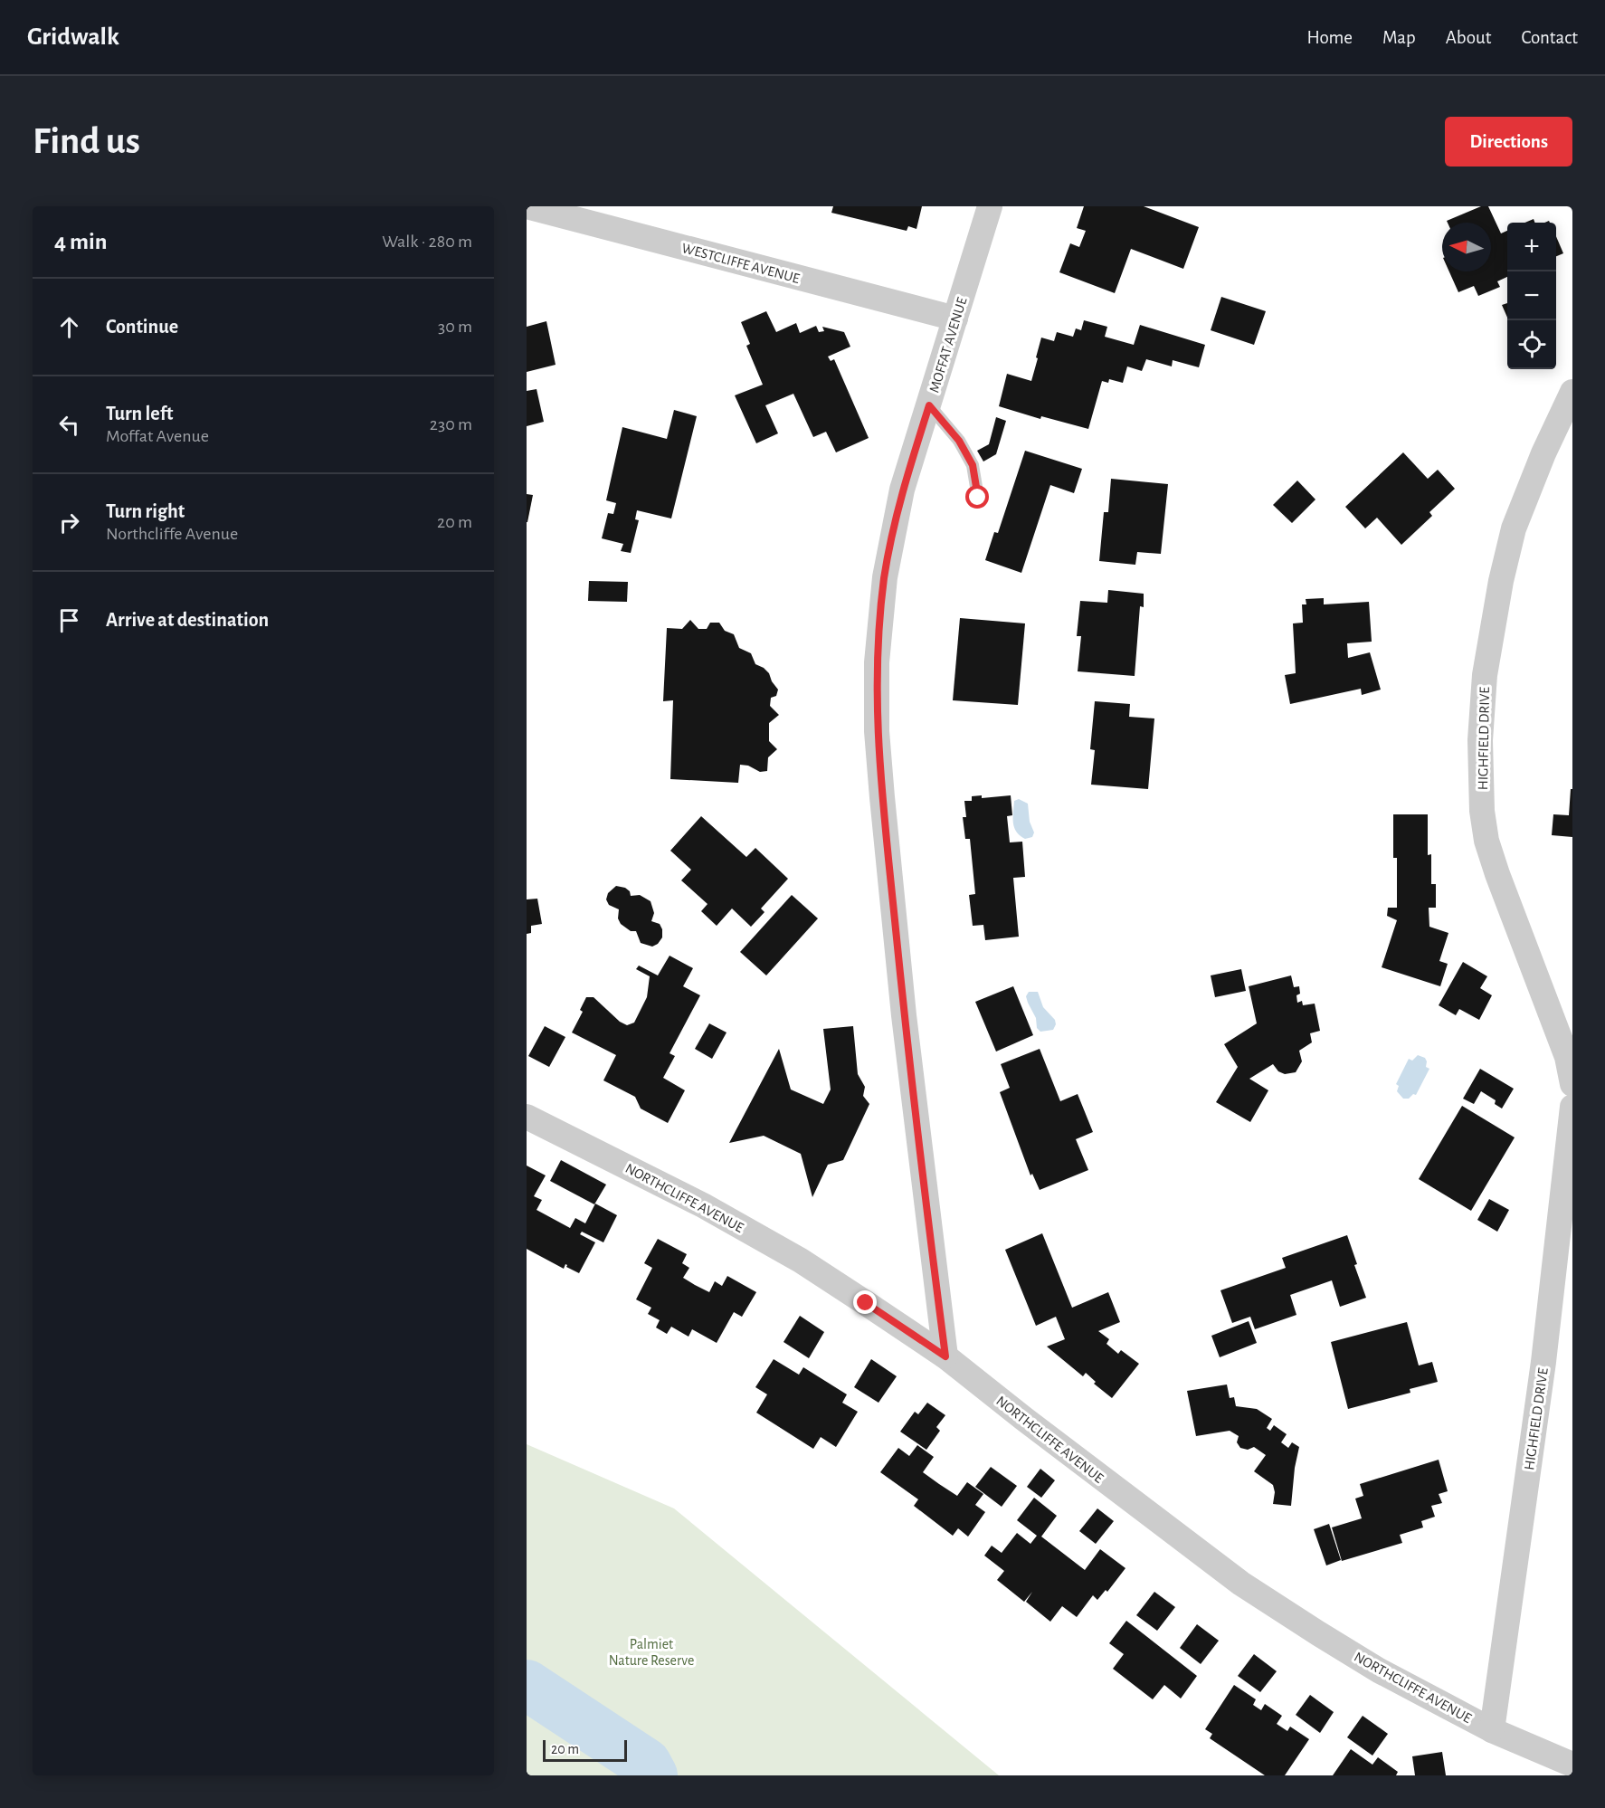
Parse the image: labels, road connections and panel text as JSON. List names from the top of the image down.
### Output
{
  "streets": {
    "street": [
      "WESTCLIFFE AVENUE",
      "MOFFAT AVENUE",
      "HIGHFIELD DRIVE",
      "NORTHCLIFFE AVENUE"
    ]
  },
  "crossings": [
    ["WESTCLIFFE AVENUE", "MOFFAT AVENUE"],
    ["MOFFAT AVENUE", "NORTHCLIFFE AVENUE"],
    ["HIGHFIELD DRIVE", "NORTHCLIFFE AVENUE"]
  ],
  "parks": ["Palmiet Nature Reserve"],
  "scale_bar": "20 m",
  "north": "left",
  "page": {
    "header": "Gridwalk",
    "nav": [
      "Home",
      "Map",
      "About",
      "Contact"
    ],
    "buttons": "Directions",
    "title": "Find us",
    "heading": ["4 min", "Walk · 280 m"],
    "map_buttons": ["+", "−"],
    "list": [
      ["Continue", "30 m"],
      ["Turn left", "Moffat Avenue", "230 m"],
      ["Turn right", "Northcliffe Avenue", "20 m"],
      "Arrive at destination"
    ],
    "scale": "20 m"
  }
}
